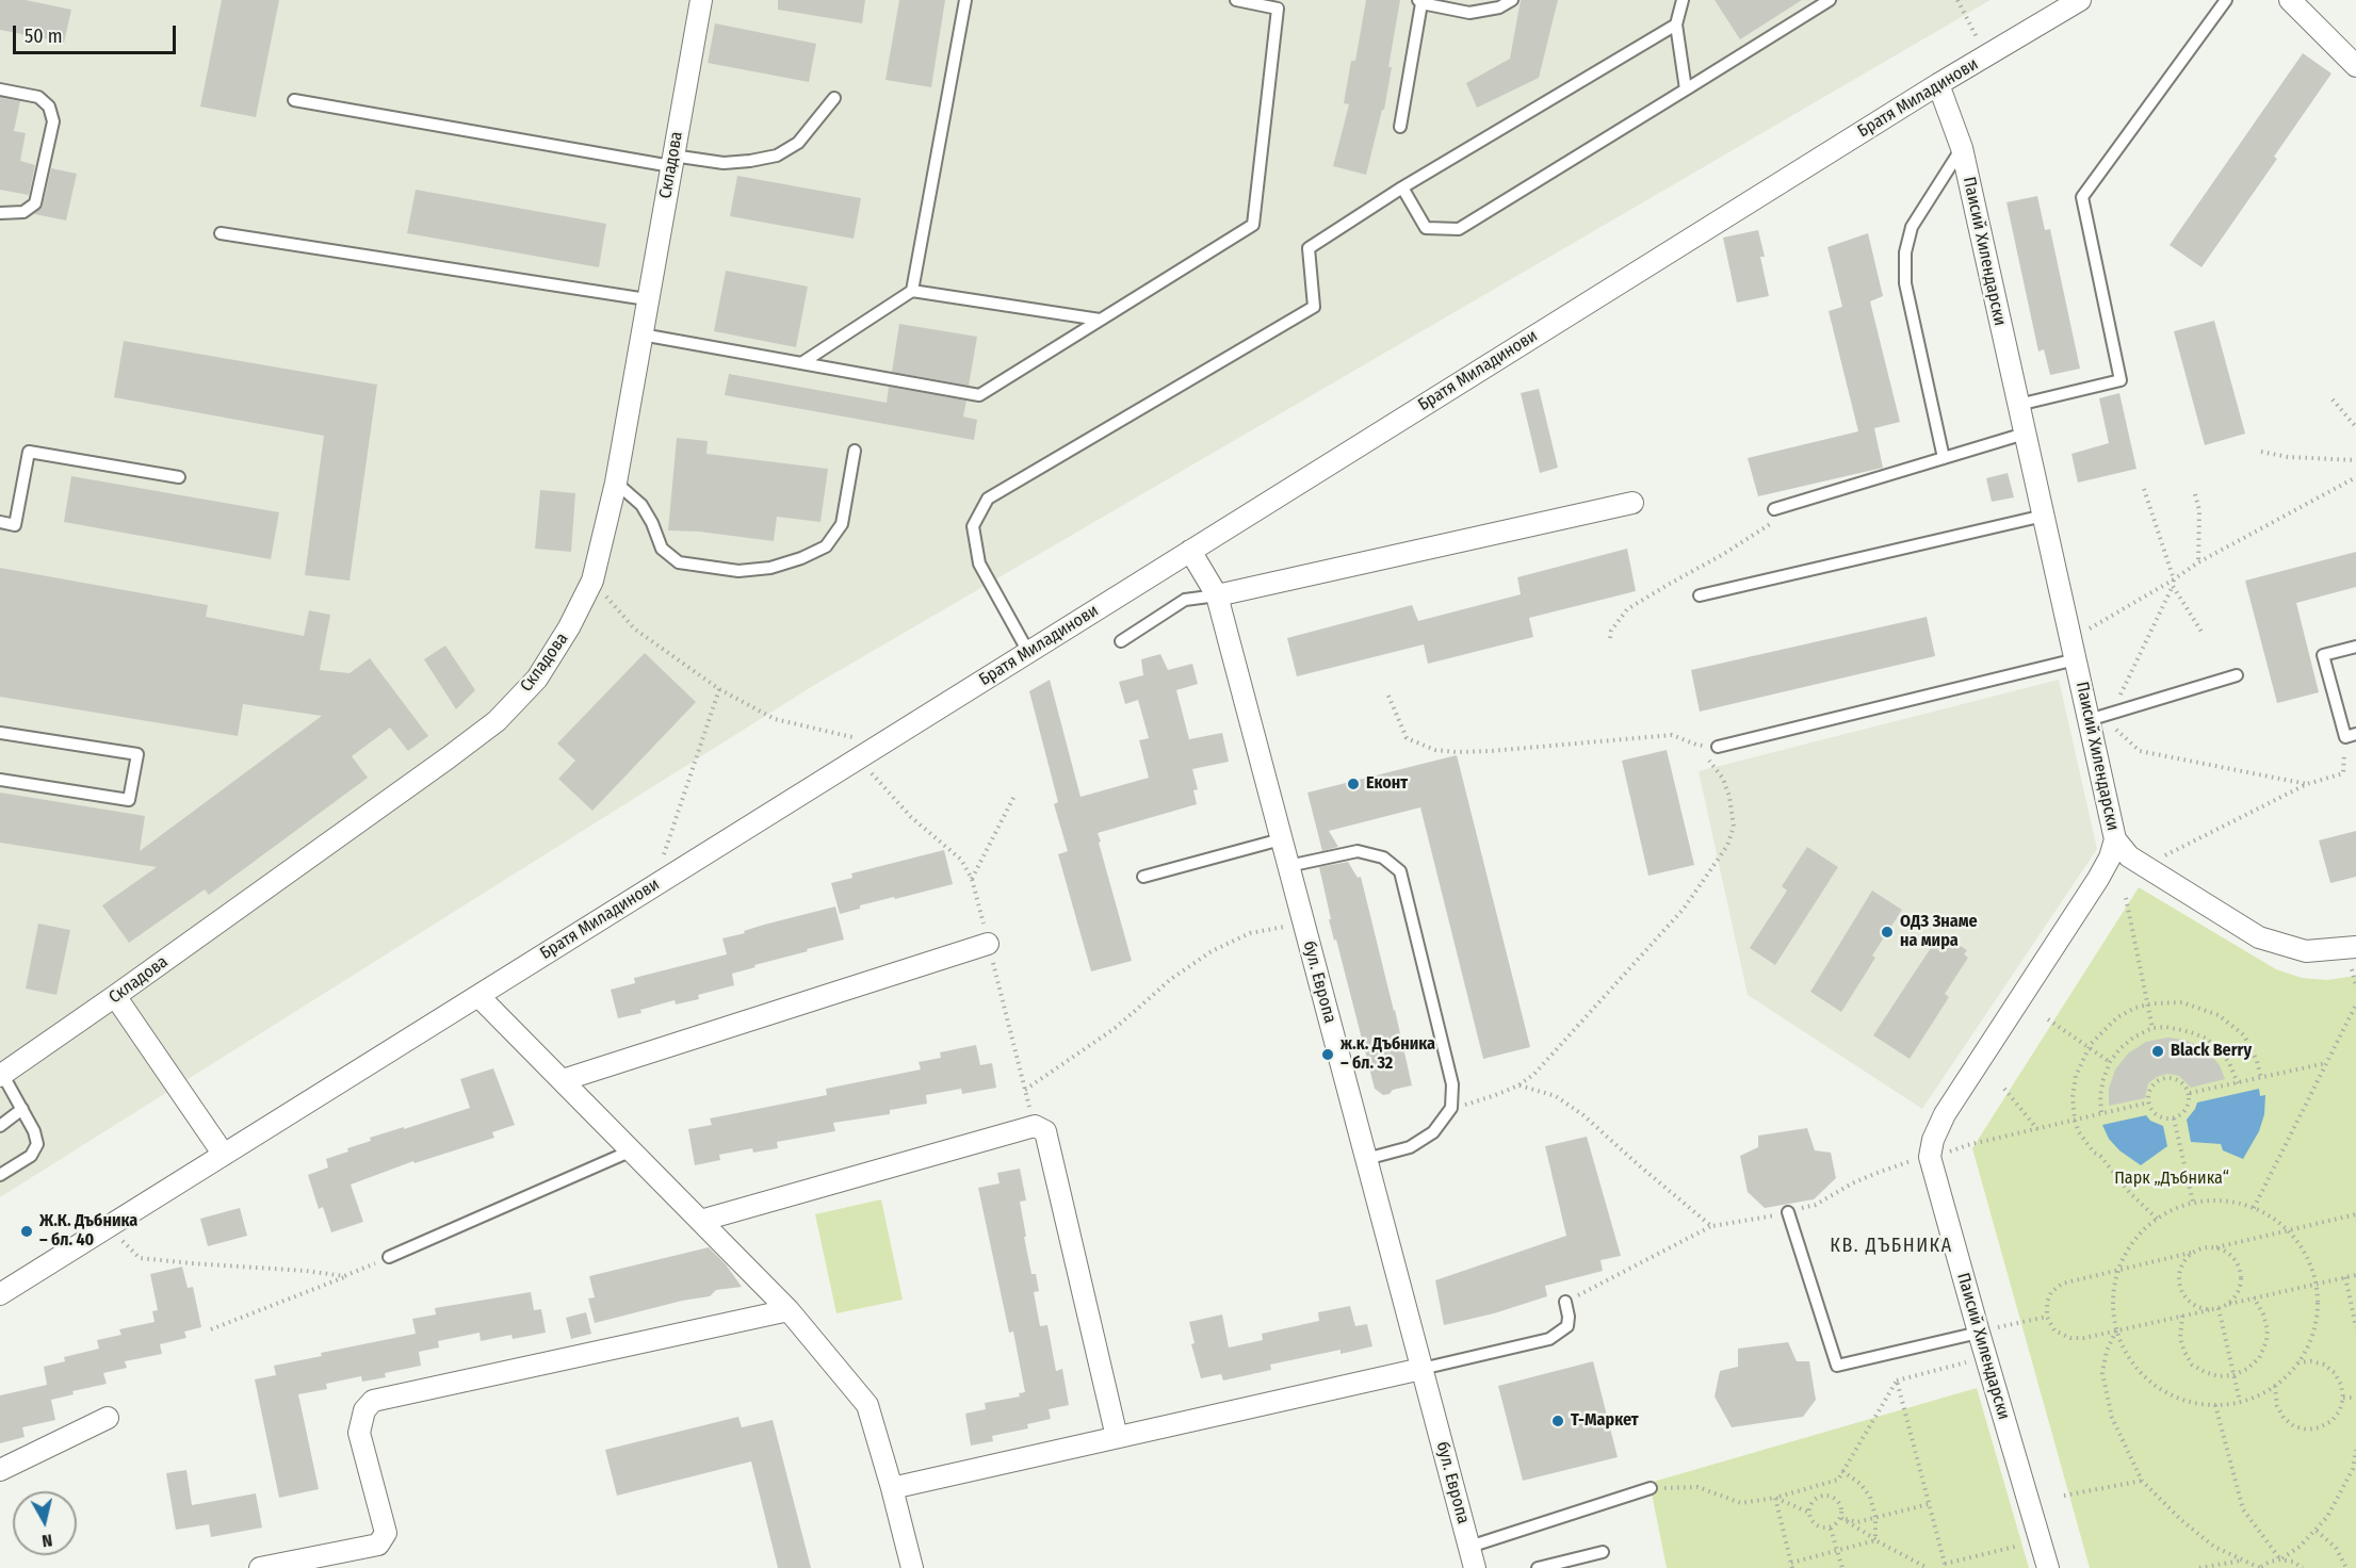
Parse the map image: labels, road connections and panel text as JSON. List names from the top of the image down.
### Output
{
  "streets": {
    "street": [
      "Братя Миладинови",
      "Складова",
      "Паисий Хилендарски",
      "бул. Европа"
    ]
  },
  "crossings": [
    ["Братя Миладинови", "Паисий Хилендарски"],
    ["Братя Миладинови", "бул. Европа"]
  ],
  "districts": ["КВ. ДЪБНИКА"],
  "parks": ["Парк „Дъбника“"],
  "places": [
    "Еконт",
    "ОДЗ Знаме на мира",
    "Black Berry",
    "ж.к. Дъбника – бл. 32",
    "Ж.К. Дъбника – бл. 40",
    "Т-Маркет"
  ],
  "scale_bar": "50 m",
  "north": "bottom"
}
